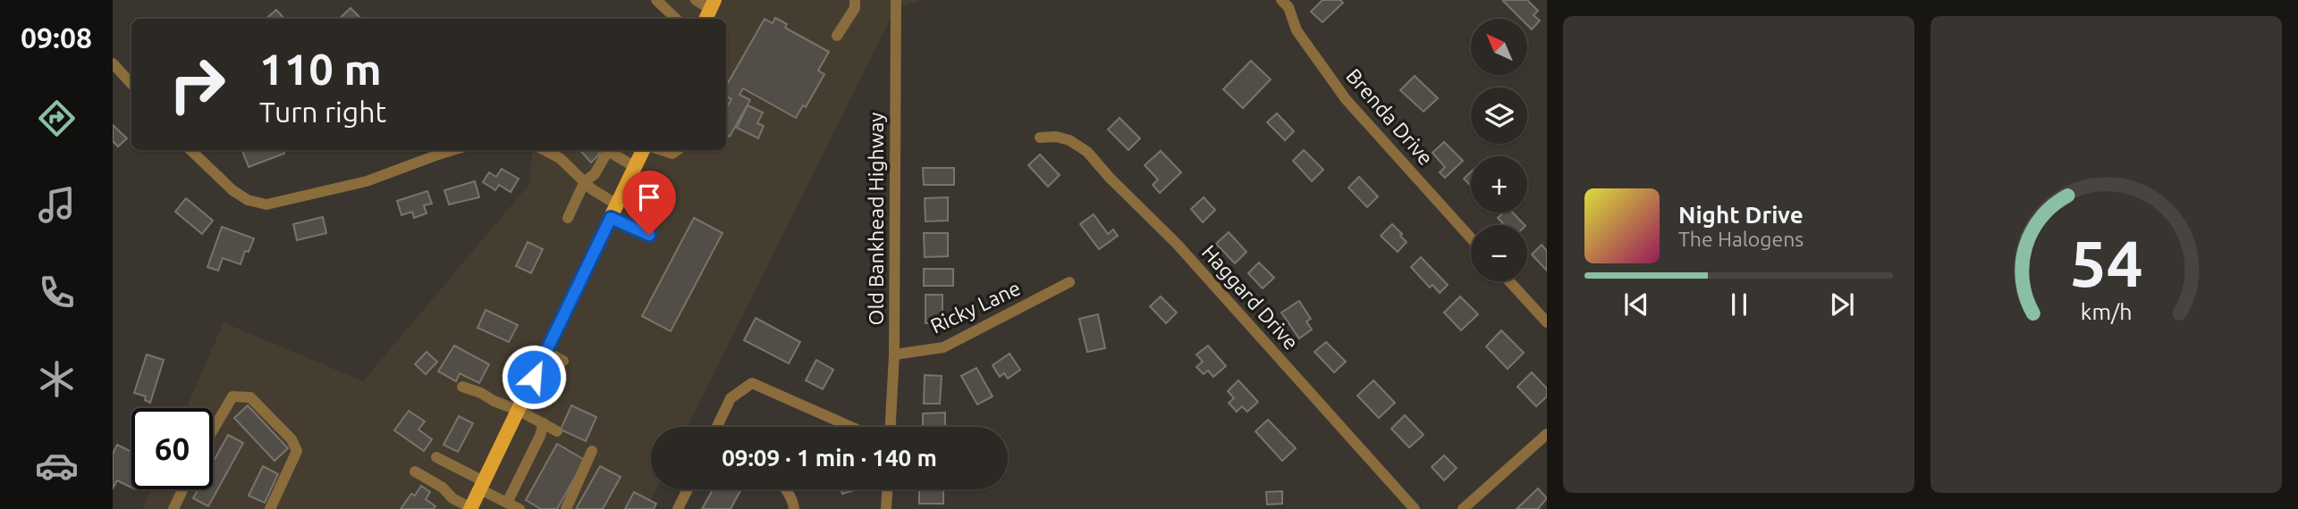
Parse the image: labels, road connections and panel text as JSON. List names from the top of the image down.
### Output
{
  "streets": {
    "street": [
      "Brenda Drive",
      "Old Bankhead Highway",
      "Haggard Drive",
      "Ricky Lane"
    ]
  },
  "crossings": [
    ["Old Bankhead Highway", "Ricky Lane"]
  ],
  "north": "top left",
  "page": {
    "tabs": "09:08",
    "map_buttons": ["+", "−"],
    "turn": ["110 m", "Turn right"],
    "song": ["Night Drive", "The Halogens"],
    "limit": "60",
    "trip": "09:09 · 1 min · 140 m",
    "gauge": ["54", "km/h"]
  }
}
